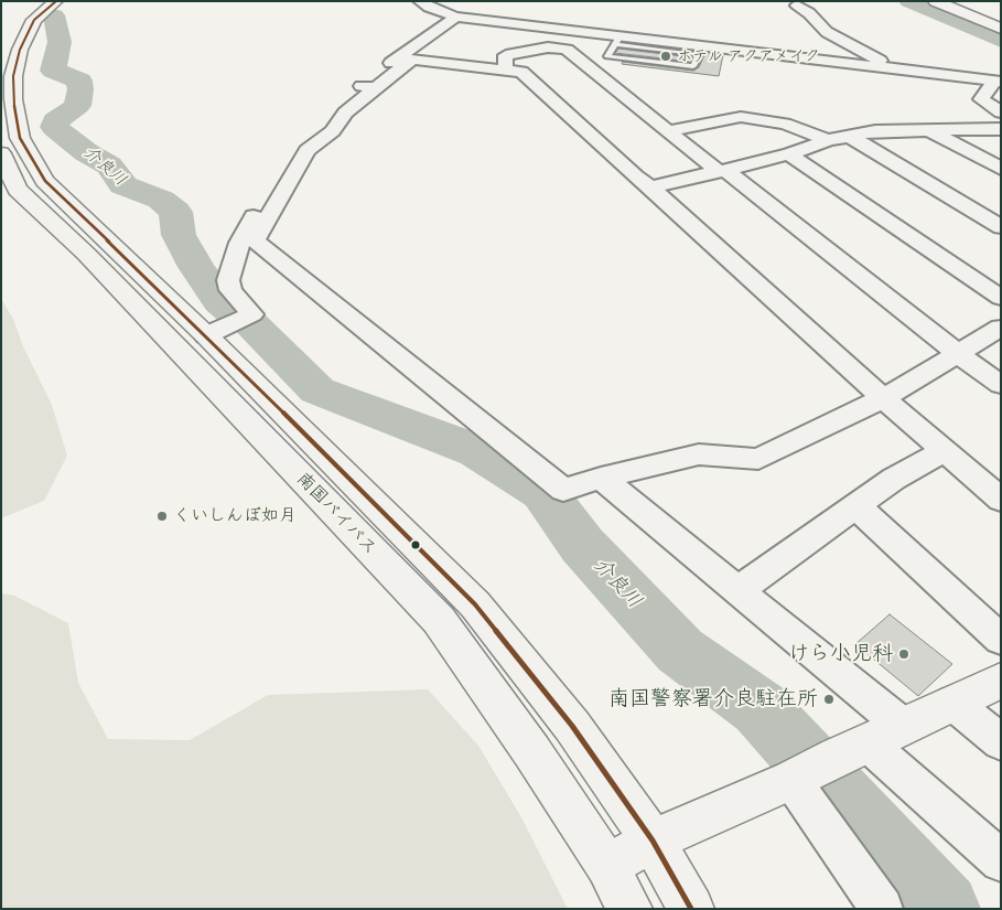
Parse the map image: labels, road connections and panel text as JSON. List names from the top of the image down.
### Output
{
  "streets": {
    "main road": ["南国バイパス"]
  },
  "water": ["介良川"],
  "places": [
    "ホテル アクアメイク",
    "くいしんぼ如月",
    "けら小児科",
    "南国警察署介良駐在所"
  ]
}
